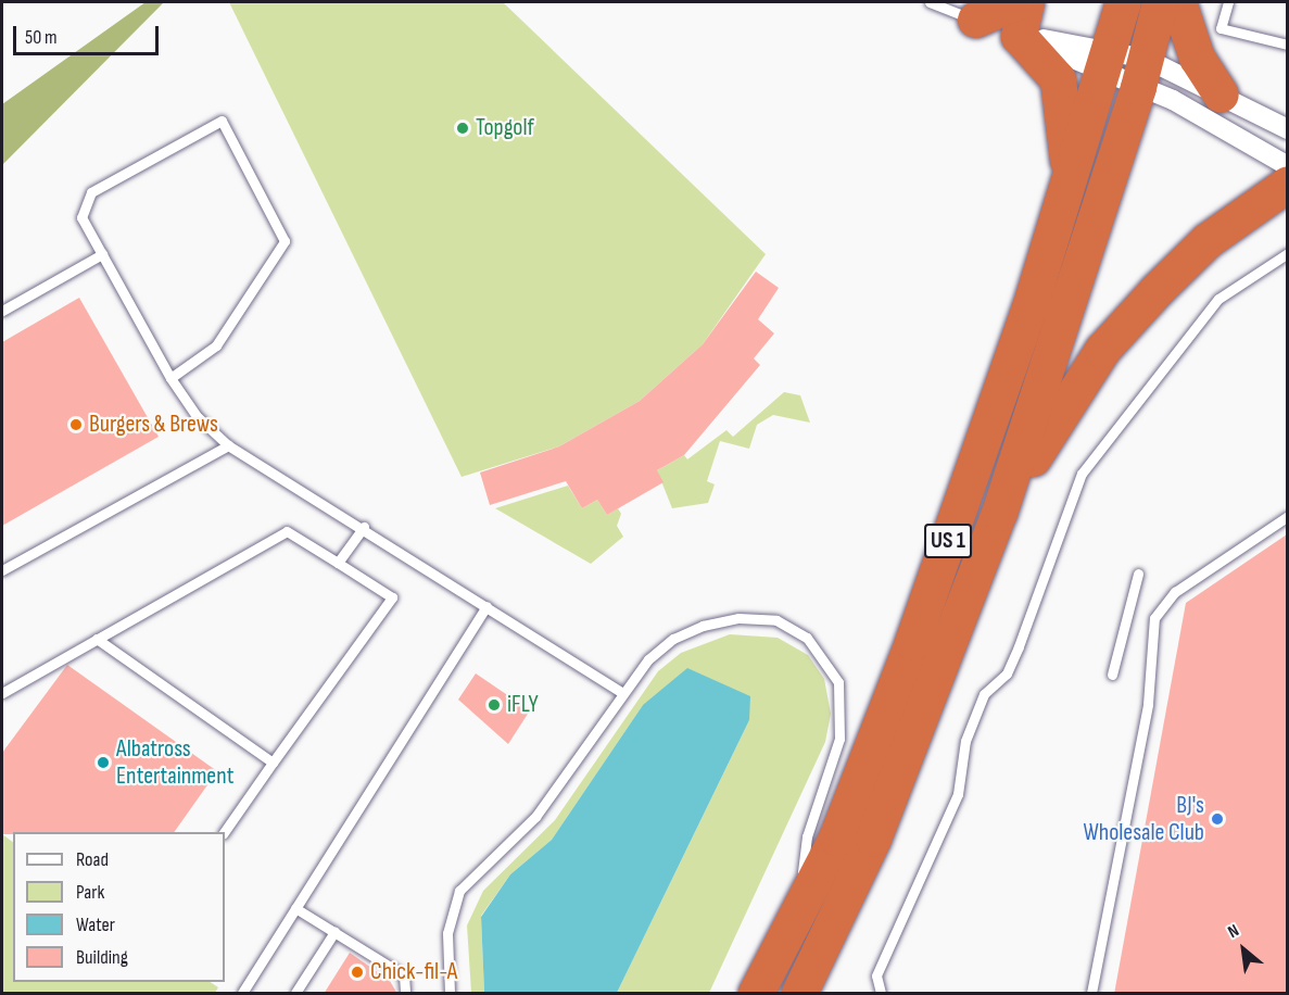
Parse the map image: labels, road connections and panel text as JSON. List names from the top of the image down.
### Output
{
  "streets": {
    "highway": ["US 1"]
  },
  "places": [
    "Topgolf",
    "Burgers & Brews",
    "iFLY",
    "Albatross Entertainment",
    "BJ's Wholesale Club",
    "Chick-fil-A"
  ],
  "legend": [
    "Road",
    "Park",
    "Water",
    "Building"
  ],
  "scale_bar": "50 m",
  "north": "top left"
}
